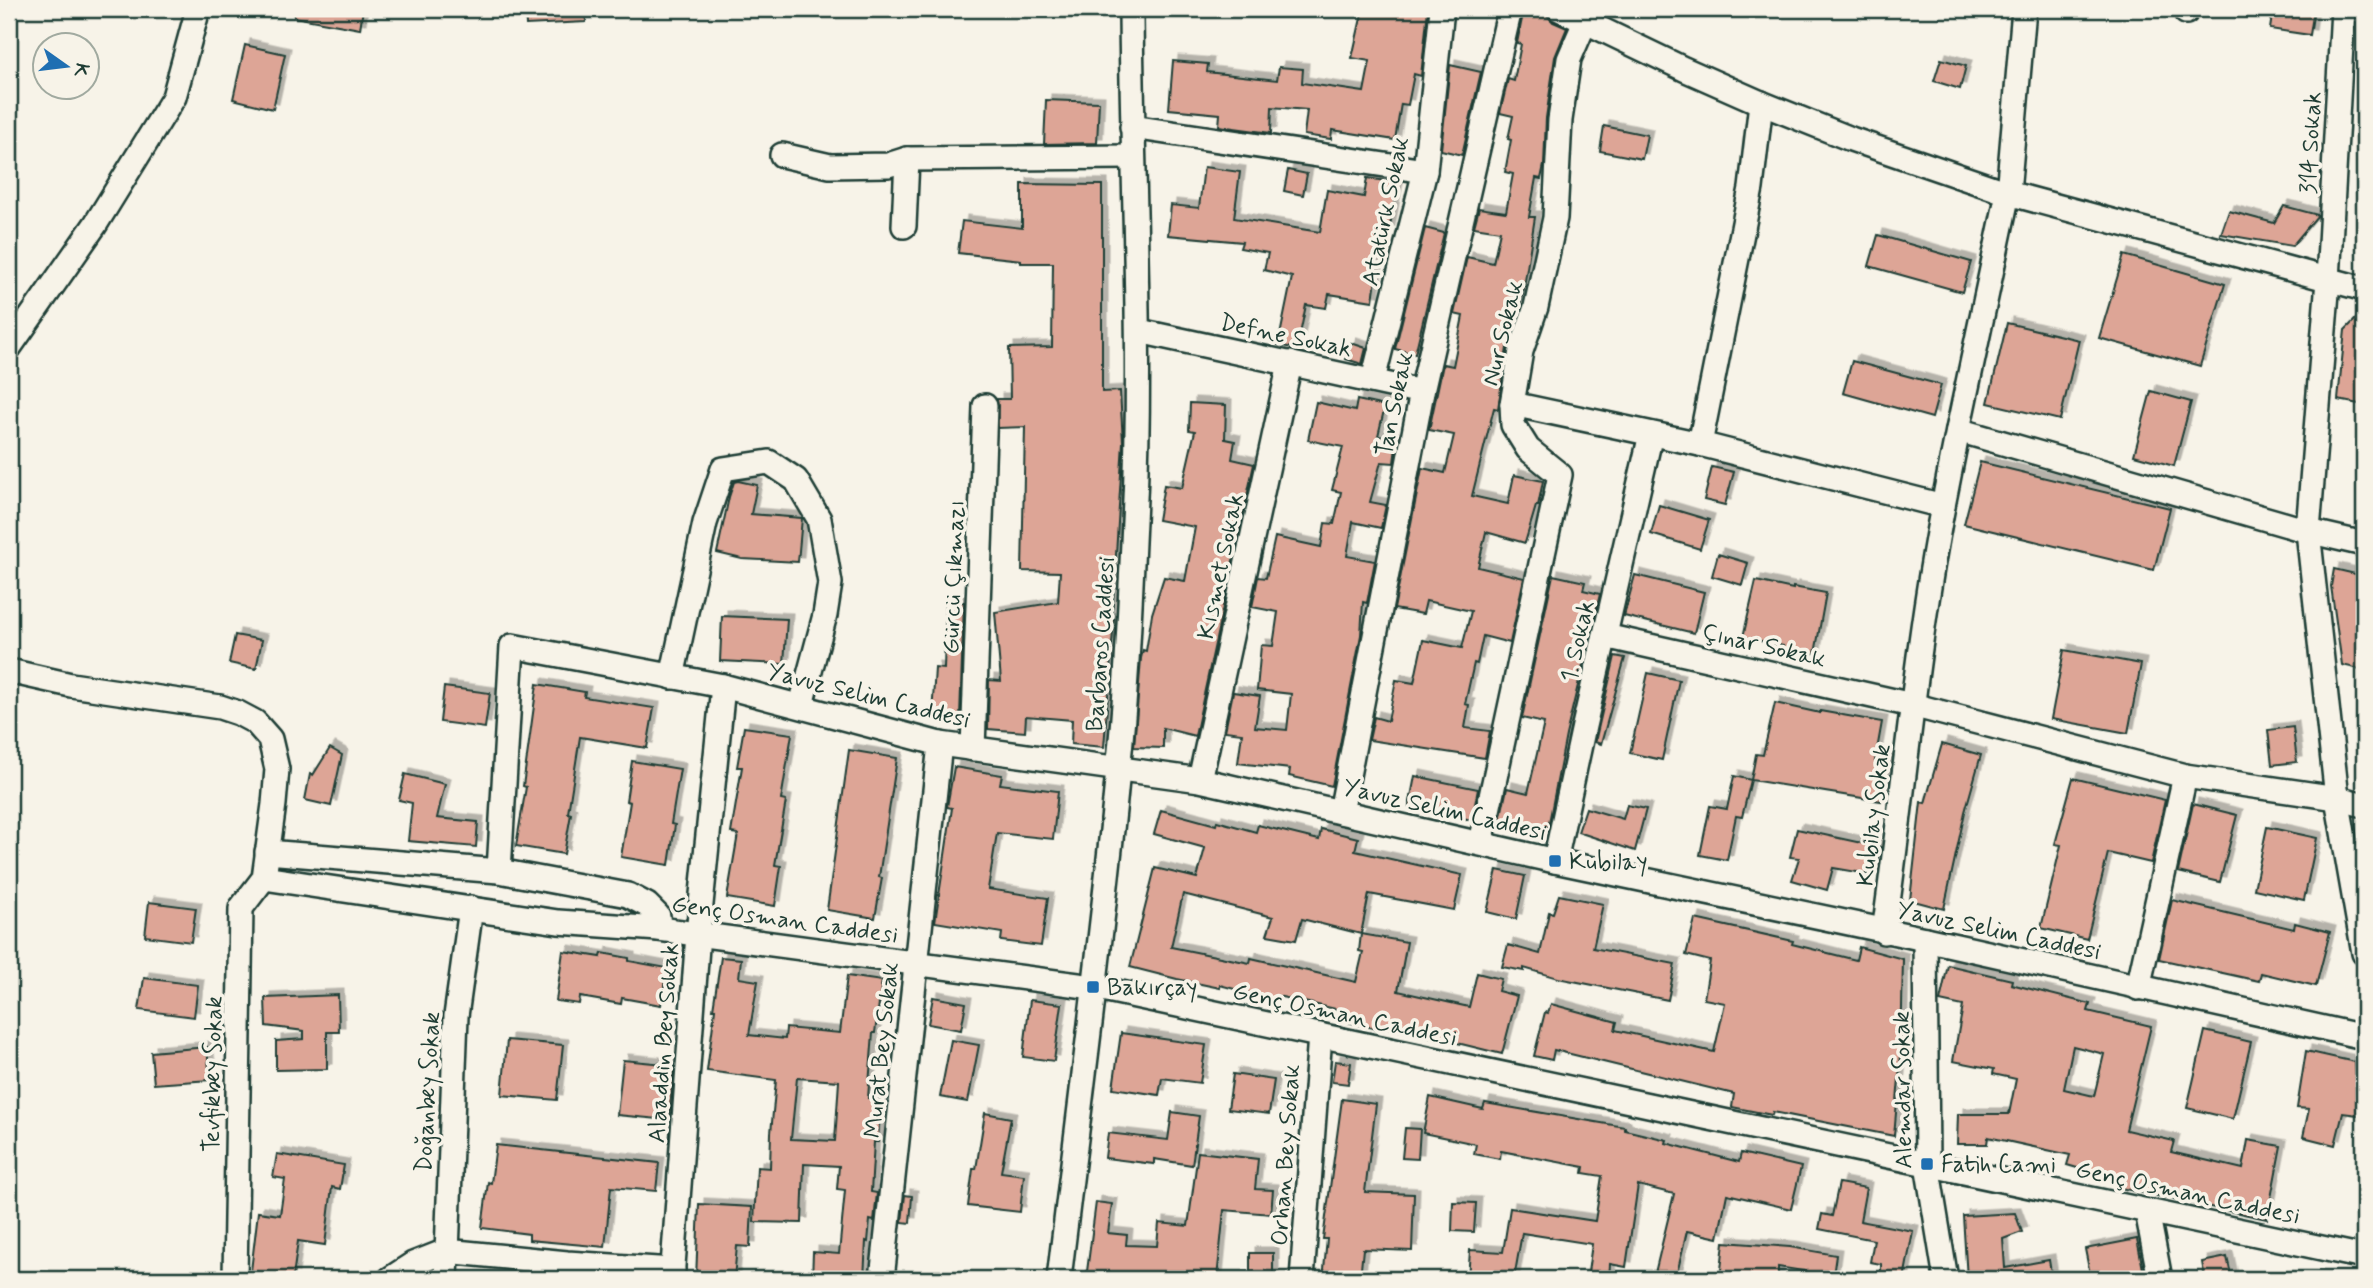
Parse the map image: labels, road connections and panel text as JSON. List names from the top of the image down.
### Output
{
  "streets": {
    "street": [
      "314 Sokak",
      "Atatürk Sokak",
      "Nur Sokak",
      "Defne Sokak",
      "Tan Sokak",
      "Kısmet Sokak",
      "Gürcü Çıkmazı",
      "1. Sokak",
      "Barbaros Caddesi",
      "Çınar Sokak",
      "Yavuz Selim Caddesi",
      "Kubilay Sokak",
      "Genç Osman Caddesi",
      "Alaaddin Bey Sokak",
      "Murat Bey Sokak",
      "Tevfikbey Sokak",
      "Alemdar Sokak",
      "Doğanbey Sokak",
      "Orhan Bey Sokak"
    ]
  },
  "crossings": [
    ["314 Sokak", "Çınar Sokak"],
    ["Atatürk Sokak", "Defne Sokak"],
    ["Nur Sokak", "Yavuz Selim Caddesi"],
    ["Defne Sokak", "Tan Sokak"],
    ["Defne Sokak", "Kısmet Sokak"],
    ["Defne Sokak", "Barbaros Caddesi"],
    ["Tan Sokak", "Yavuz Selim Caddesi"],
    ["Kısmet Sokak", "Yavuz Selim Caddesi"],
    ["Gürcü Çıkmazı", "Yavuz Selim Caddesi"],
    ["1. Sokak", "Çınar Sokak"],
    ["1. Sokak", "Yavuz Selim Caddesi"],
    ["Barbaros Caddesi", "Yavuz Selim Caddesi"],
    ["Barbaros Caddesi", "Genç Osman Caddesi"],
    ["Çınar Sokak", "Kubilay Sokak"],
    ["Yavuz Selim Caddesi", "Kubilay Sokak"],
    ["Yavuz Selim Caddesi", "Alaaddin Bey Sokak"],
    ["Yavuz Selim Caddesi", "Murat Bey Sokak"],
    ["Yavuz Selim Caddesi", "Alemdar Sokak"],
    ["Genç Osman Caddesi", "Alaaddin Bey Sokak"],
    ["Genç Osman Caddesi", "Murat Bey Sokak"],
    ["Genç Osman Caddesi", "Tevfikbey Sokak"],
    ["Genç Osman Caddesi", "Alemdar Sokak"],
    ["Genç Osman Caddesi", "Doğanbey Sokak"],
    ["Genç Osman Caddesi", "Orhan Bey Sokak"]
  ],
  "places": {
    "transit": ["Kubilay", "Bakırçay", "Fatih Cami"]
  },
  "north": "right"
}
